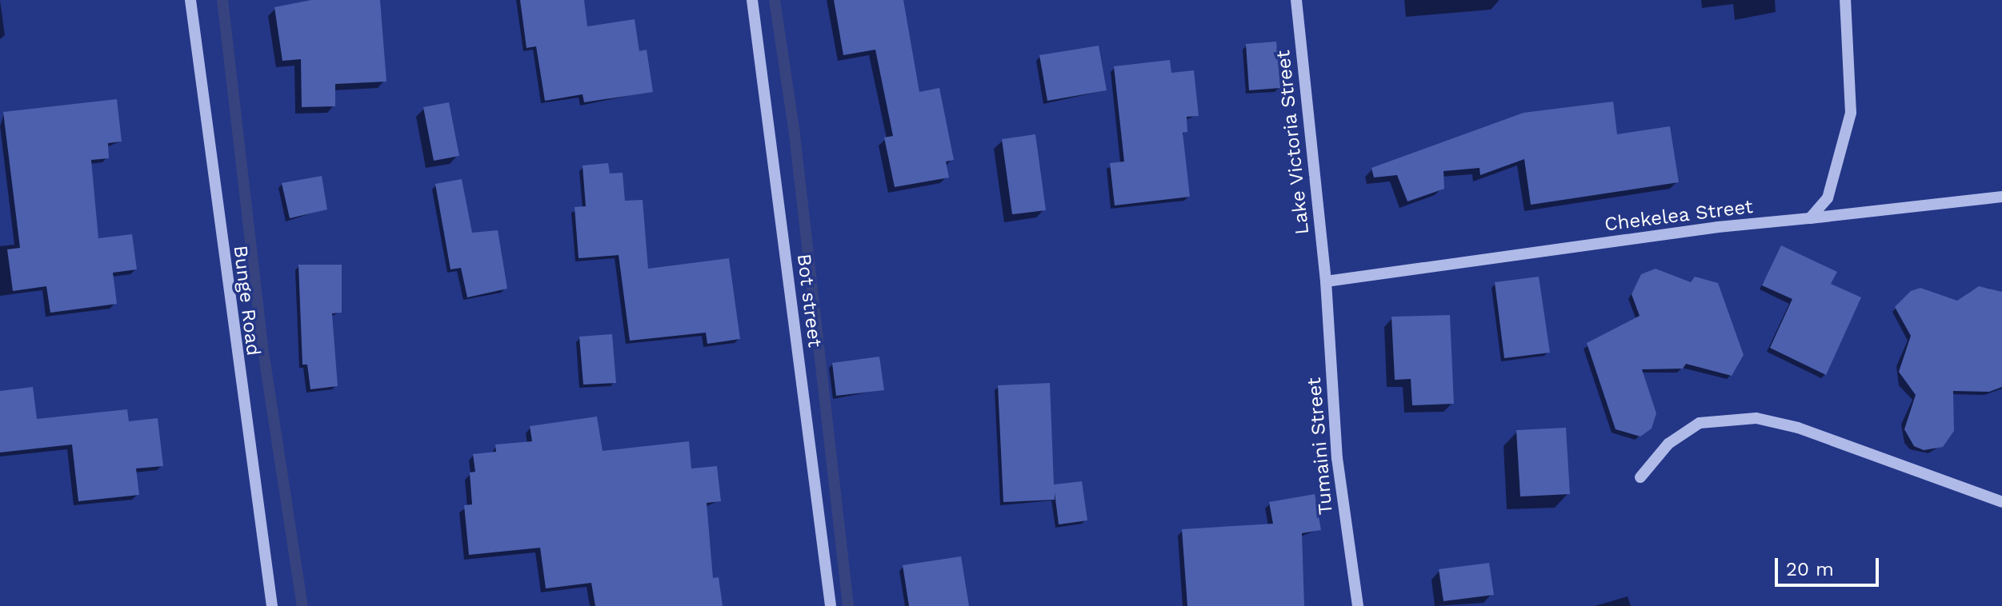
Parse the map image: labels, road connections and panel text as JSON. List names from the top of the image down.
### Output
{
  "streets": {
    "street": [
      "Lake Victoria Street",
      "Chekelea Street",
      "Bunge Road",
      "Bot street",
      "Tumaini Street"
    ]
  },
  "crossings": [
    ["Lake Victoria Street", "Chekelea Street"],
    ["Lake Victoria Street", "Tumaini Street"],
    ["Chekelea Street", "Tumaini Street"]
  ],
  "scale_bar": "20 m"
}
